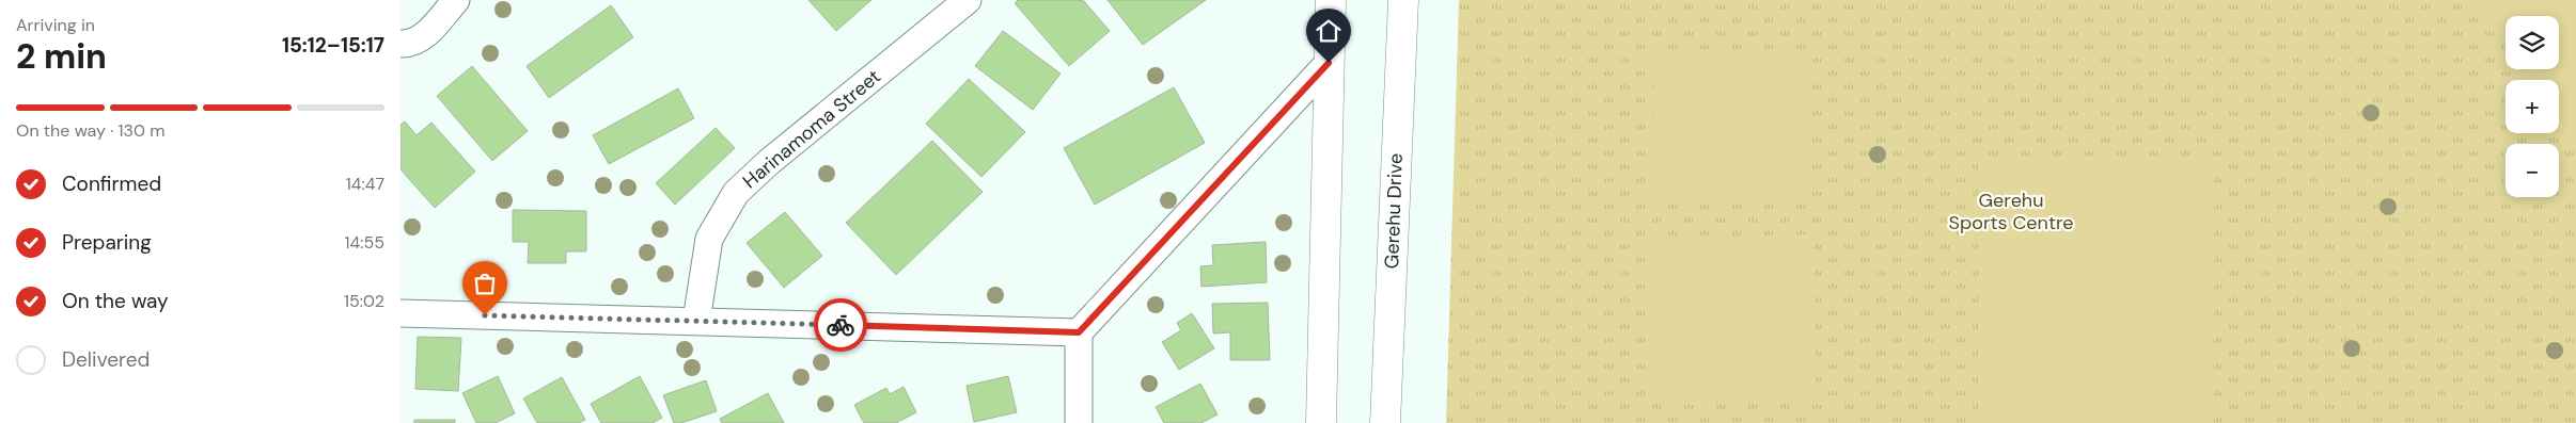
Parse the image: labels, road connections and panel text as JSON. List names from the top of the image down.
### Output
{
  "streets": {
    "street": ["Harinamoma Street", "Gerehu Drive"]
  },
  "parks": ["Gerehu Sports Centre"],
  "page": {
    "heading": ["2 min", "Arriving in", "15:12–15:17"],
    "map_buttons": ["+", "−"],
    "bar": "On the way · 130 m",
    "list": [
      ["Confirmed", "14:47"],
      ["Preparing", "14:55"],
      ["On the way", "15:02"],
      "Delivered"
    ]
  }
}
